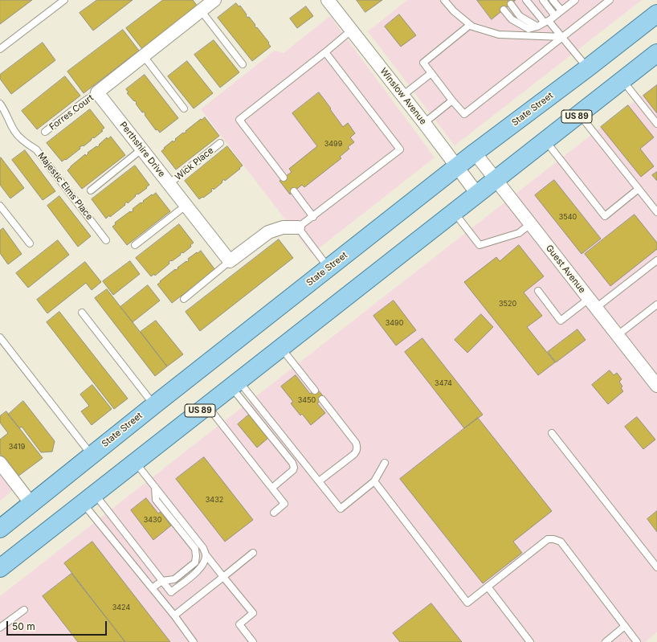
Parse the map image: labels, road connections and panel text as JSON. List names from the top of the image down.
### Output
{
  "streets": {
    "main road": ["State Street", "US 89"],
    "street": ["Winslow Avenue", "Perthshire Drive", "Guest Avenue"],
    "lane": ["Forres Court", "Wick Place", "Majestic Elms Place"]
  },
  "crossings": [
    ["Winslow Avenue", "State Street"],
    ["Winslow Avenue", "US 89"],
    ["State Street", "Guest Avenue"],
    ["Forres Court", "Perthshire Drive"],
    ["US 89", "Guest Avenue"],
    ["Perthshire Drive", "Wick Place"]
  ],
  "house_numbers": [
    "3499",
    "3540",
    "3520",
    "3490",
    "3474",
    "3450",
    "3419",
    "3432",
    "3430",
    "3424"
  ],
  "scale_bar": "50 m"
}
